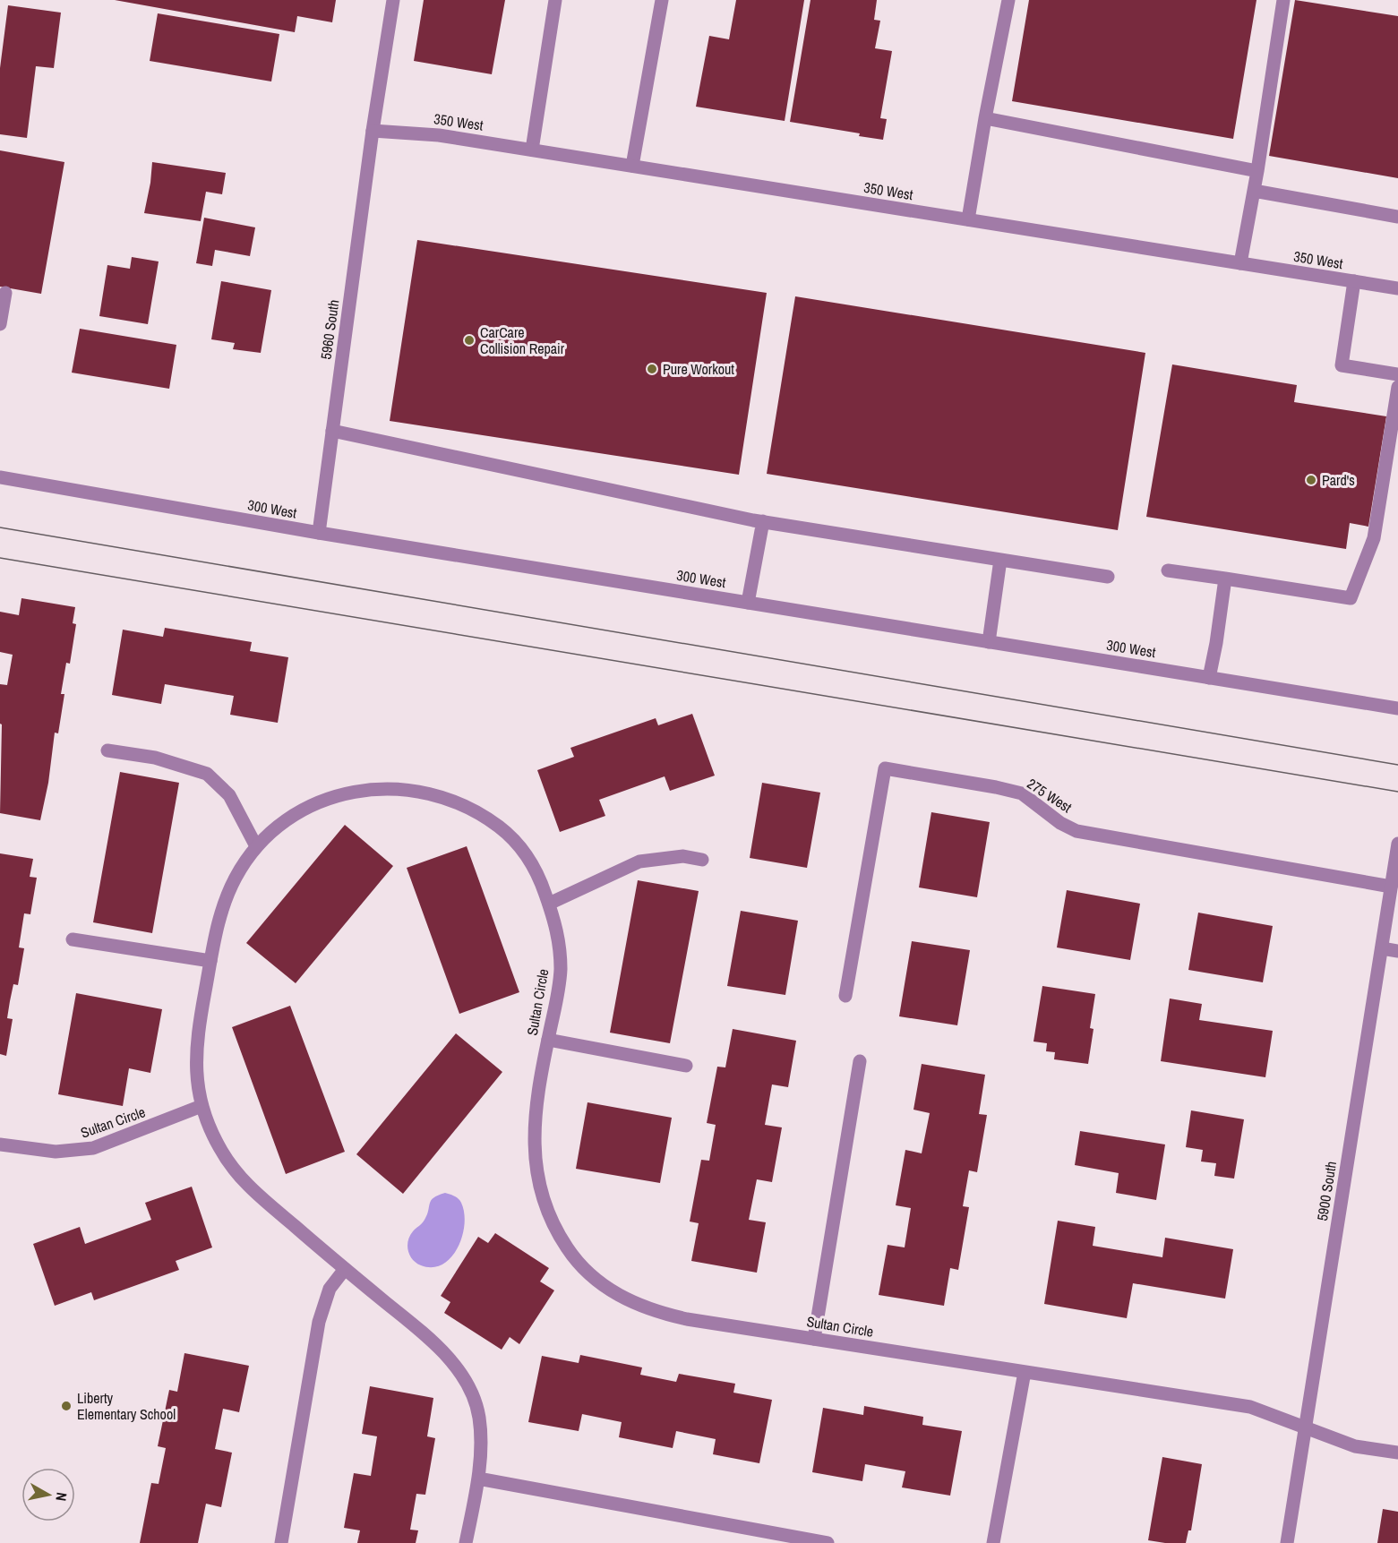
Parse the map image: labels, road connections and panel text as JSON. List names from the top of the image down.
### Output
{
  "streets": {
    "street": [
      "350 West",
      "5960 South",
      "300 West",
      "275 West",
      "Sultan Circle",
      "5900 South"
    ]
  },
  "crossings": [
    ["350 West", "5960 South"],
    ["5960 South", "300 West"],
    ["275 West", "5900 South"],
    ["Sultan Circle", "5900 South"]
  ],
  "places": [
    "CarCare Collision Repair",
    "Pure Workout",
    "Pard's",
    "Liberty Elementary School"
  ],
  "north": "right"
}
